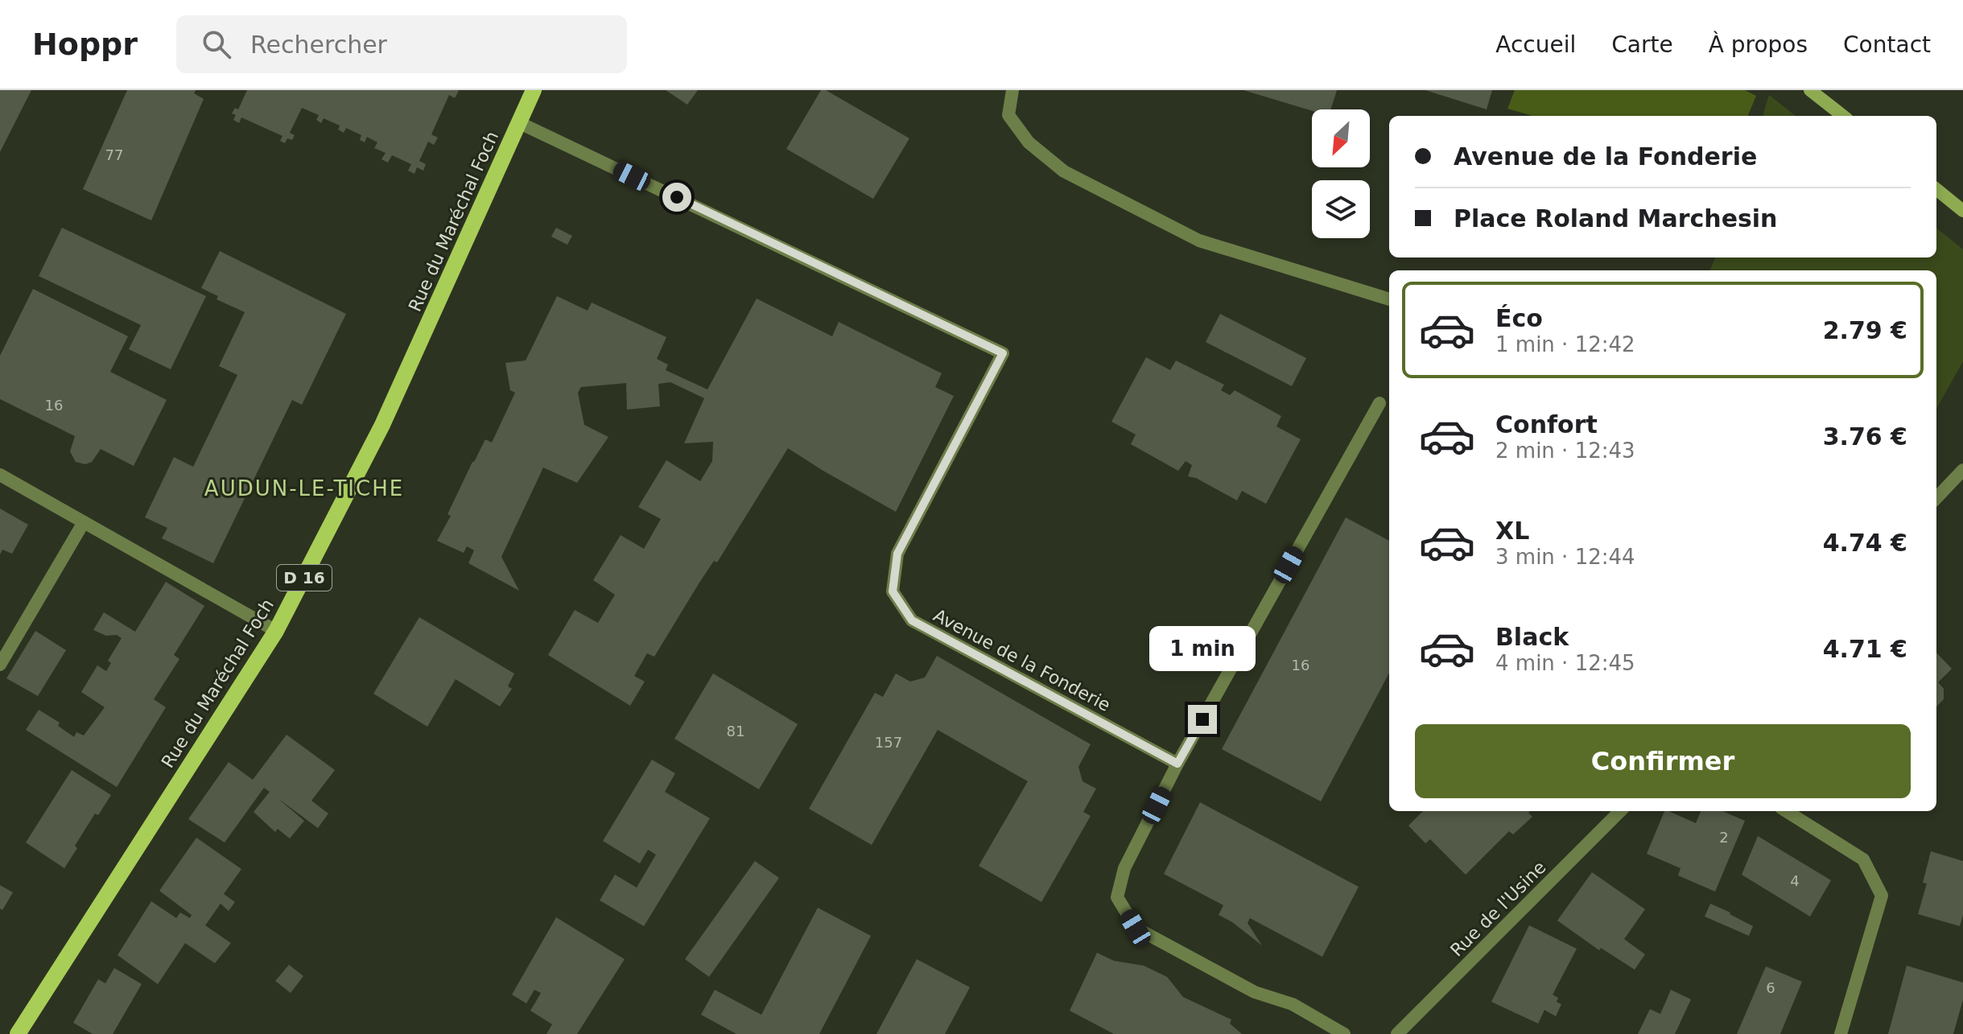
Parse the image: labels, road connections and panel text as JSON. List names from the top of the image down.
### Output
{
  "streets": {
    "main road": ["Rue du Maréchal Foch", "D 16"],
    "street": ["Avenue de la Fonderie", "Rue de l'Usine"]
  },
  "crossings": [
    ["Rue du Maréchal Foch", "Avenue de la Fonderie"]
  ],
  "districts": ["AUDUN-LE-TICHE"],
  "house_numbers": [
    "77",
    "16",
    "16",
    "81",
    "157",
    "2",
    "4",
    "6"
  ],
  "north": "bottom left",
  "page": {
    "header": "Hoppr",
    "search": "Rechercher",
    "nav": [
      "Accueil",
      "Carte",
      "À propos",
      "Contact"
    ],
    "banner": ["Avenue de la Fonderie", "Place Roland Marchesin"],
    "list": [
      {
        "name": "Éco",
        "note": "1 min · 12:42",
        "value": "2.79 €"
      },
      {
        "name": "Confort",
        "note": "2 min · 12:43",
        "value": "3.76 €"
      },
      {
        "name": "XL",
        "note": "3 min · 12:44",
        "value": "4.74 €"
      },
      {
        "name": "Black",
        "note": "4 min · 12:45",
        "value": "4.71 €"
      }
    ],
    "bubble": "1 min",
    "buttons": "Confirmer"
  }
}
